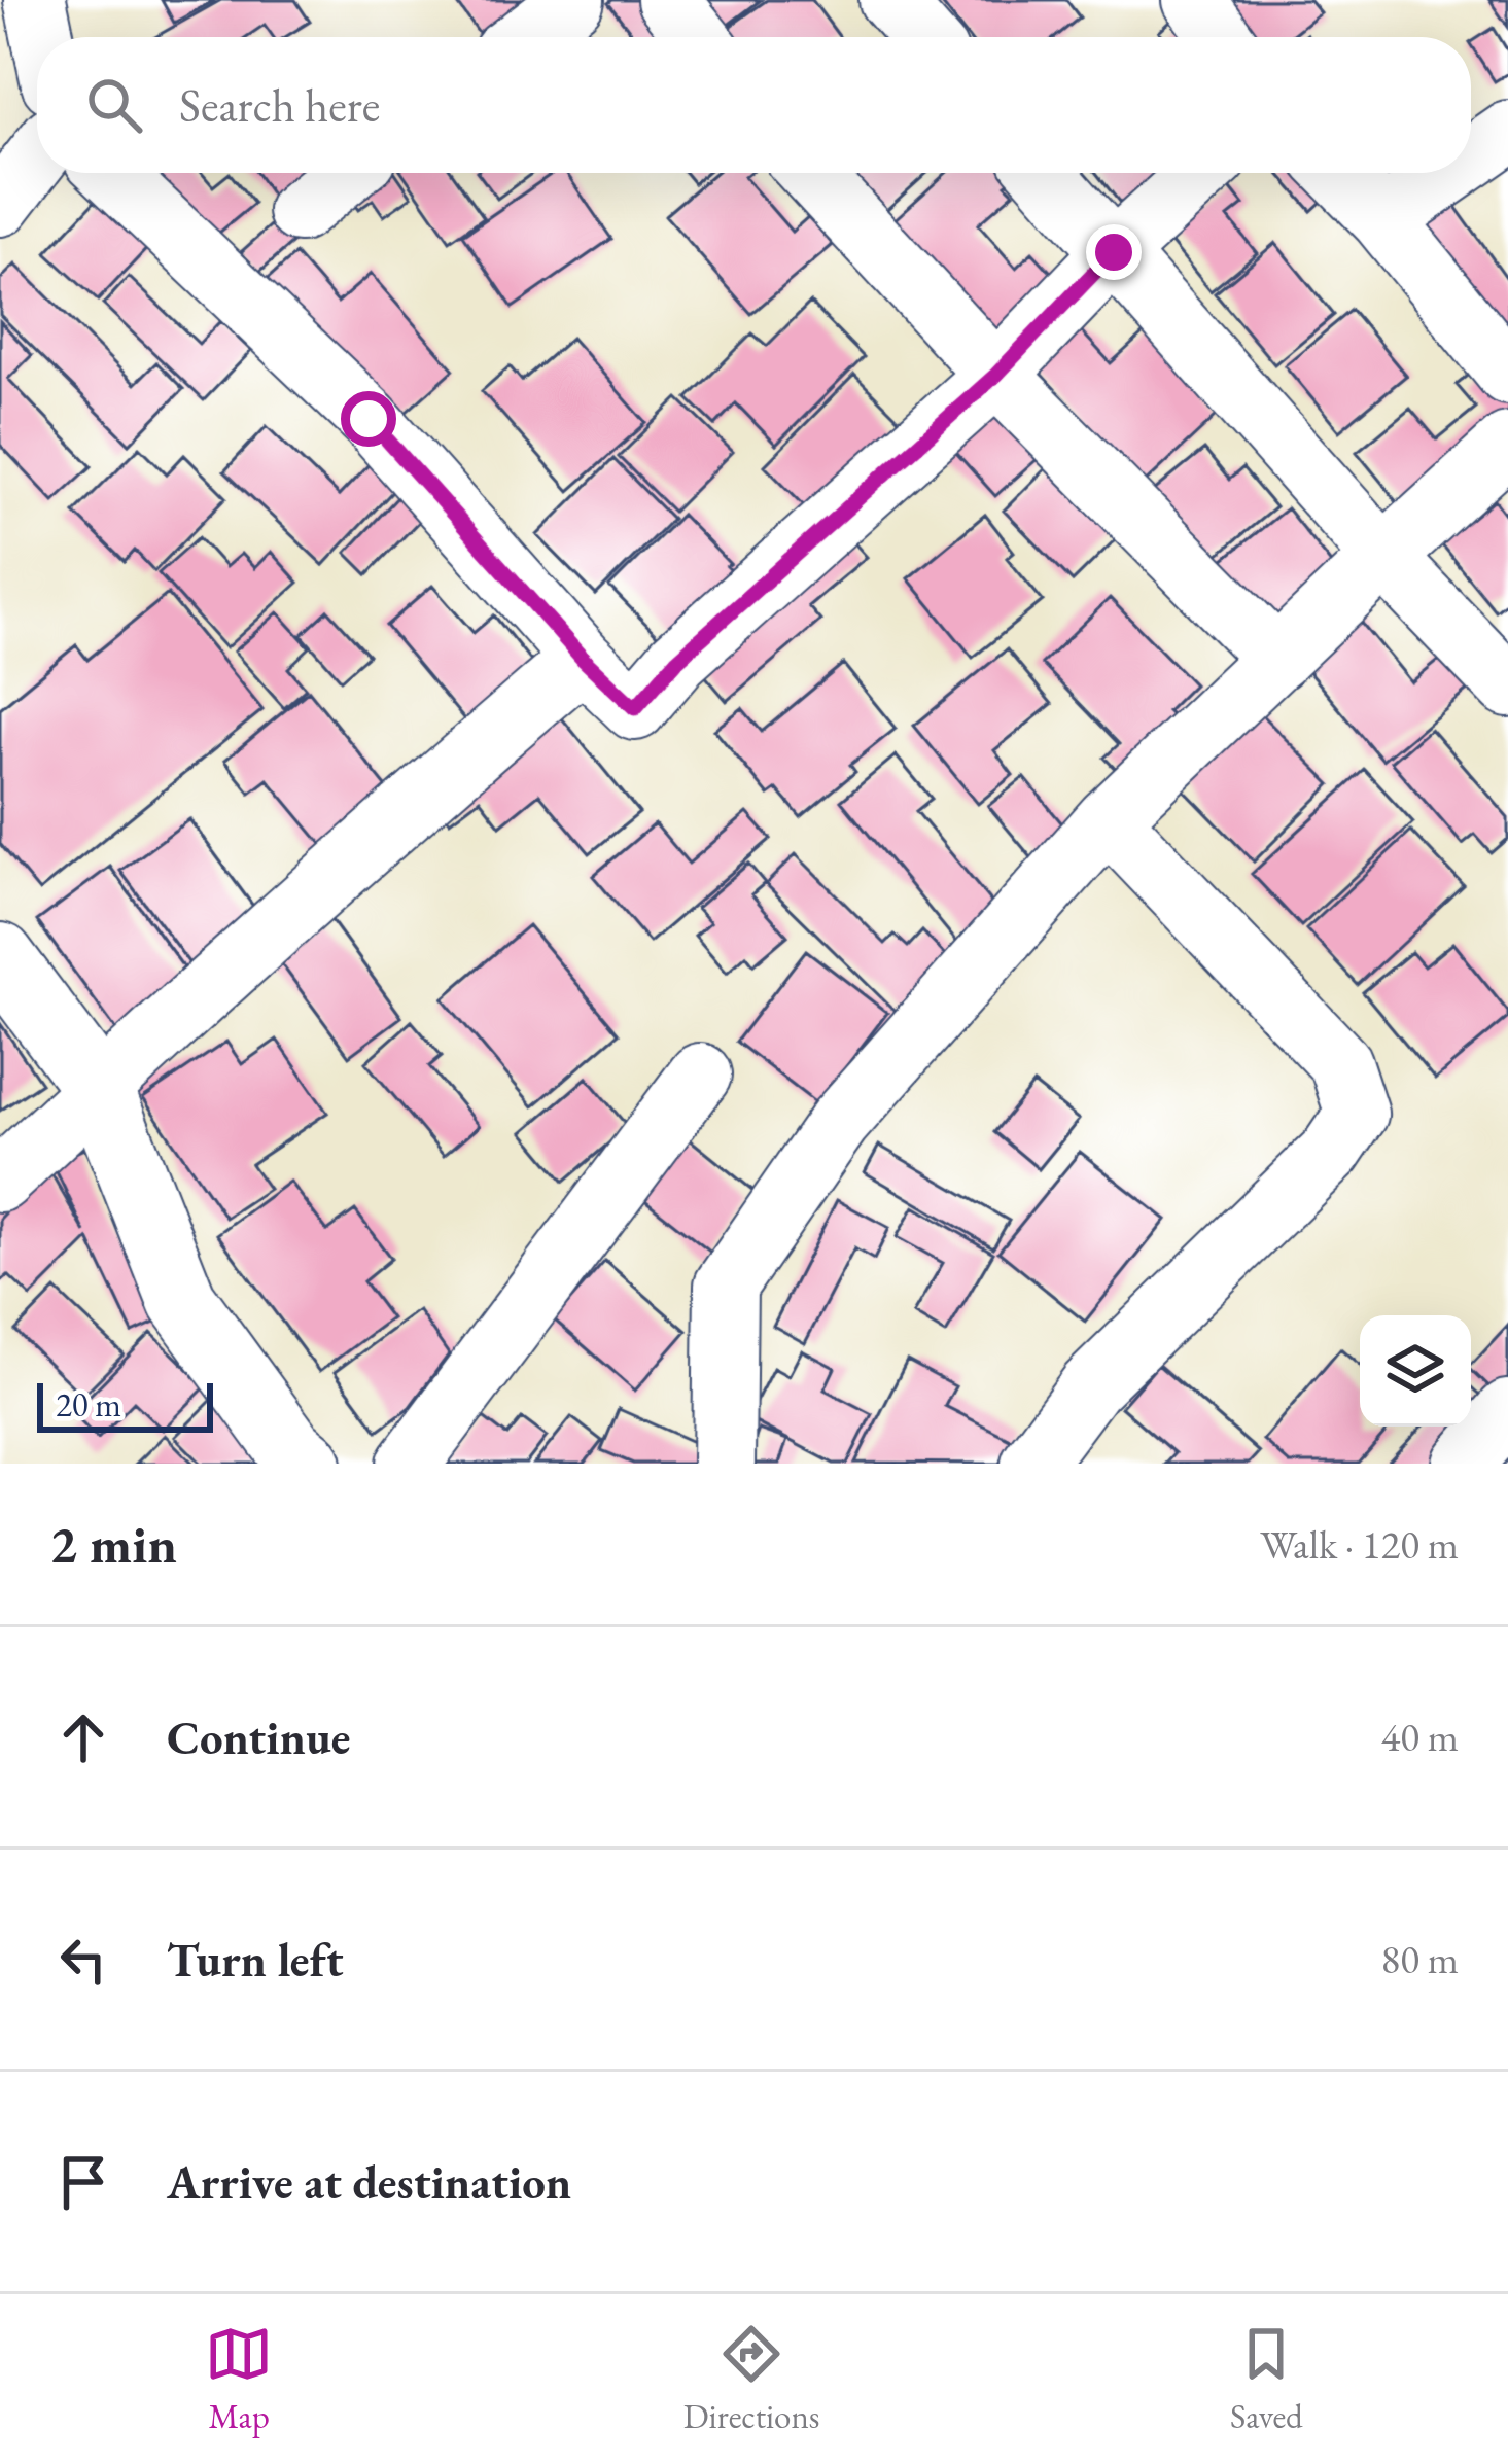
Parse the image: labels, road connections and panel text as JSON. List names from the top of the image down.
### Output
{
  "scale_bar": "20 m",
  "page": {
    "search": "Search here",
    "scale": "20 m",
    "heading": ["2 min", "Walk · 120 m"],
    "list": [
      ["Continue", "40 m"],
      ["Turn left", "80 m"],
      "Arrive at destination"
    ],
    "nav": ["Map", "Directions", "Saved"]
  }
}
